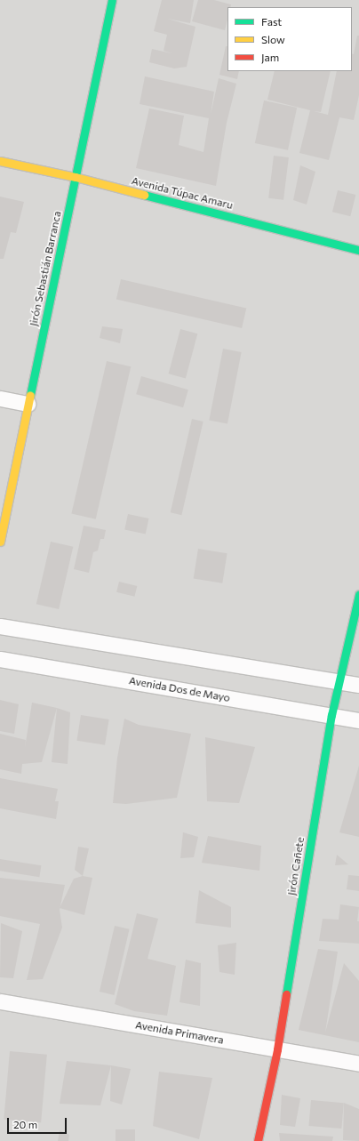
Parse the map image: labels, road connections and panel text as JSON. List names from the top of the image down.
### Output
{
  "streets": {
    "street": [
      "Avenida Túpac Amaru",
      "Jirón Sebastián Barranca",
      "Avenida Dos de Mayo",
      "Jirón Cañete",
      "Avenida Primavera"
    ]
  },
  "crossings": [
    ["Avenida Túpac Amaru", "Jirón Sebastián Barranca"],
    ["Avenida Dos de Mayo", "Jirón Cañete"],
    ["Jirón Cañete", "Avenida Primavera"]
  ],
  "legend": ["Fast", "Slow", "Jam"],
  "scale_bar": "20 m"
}
